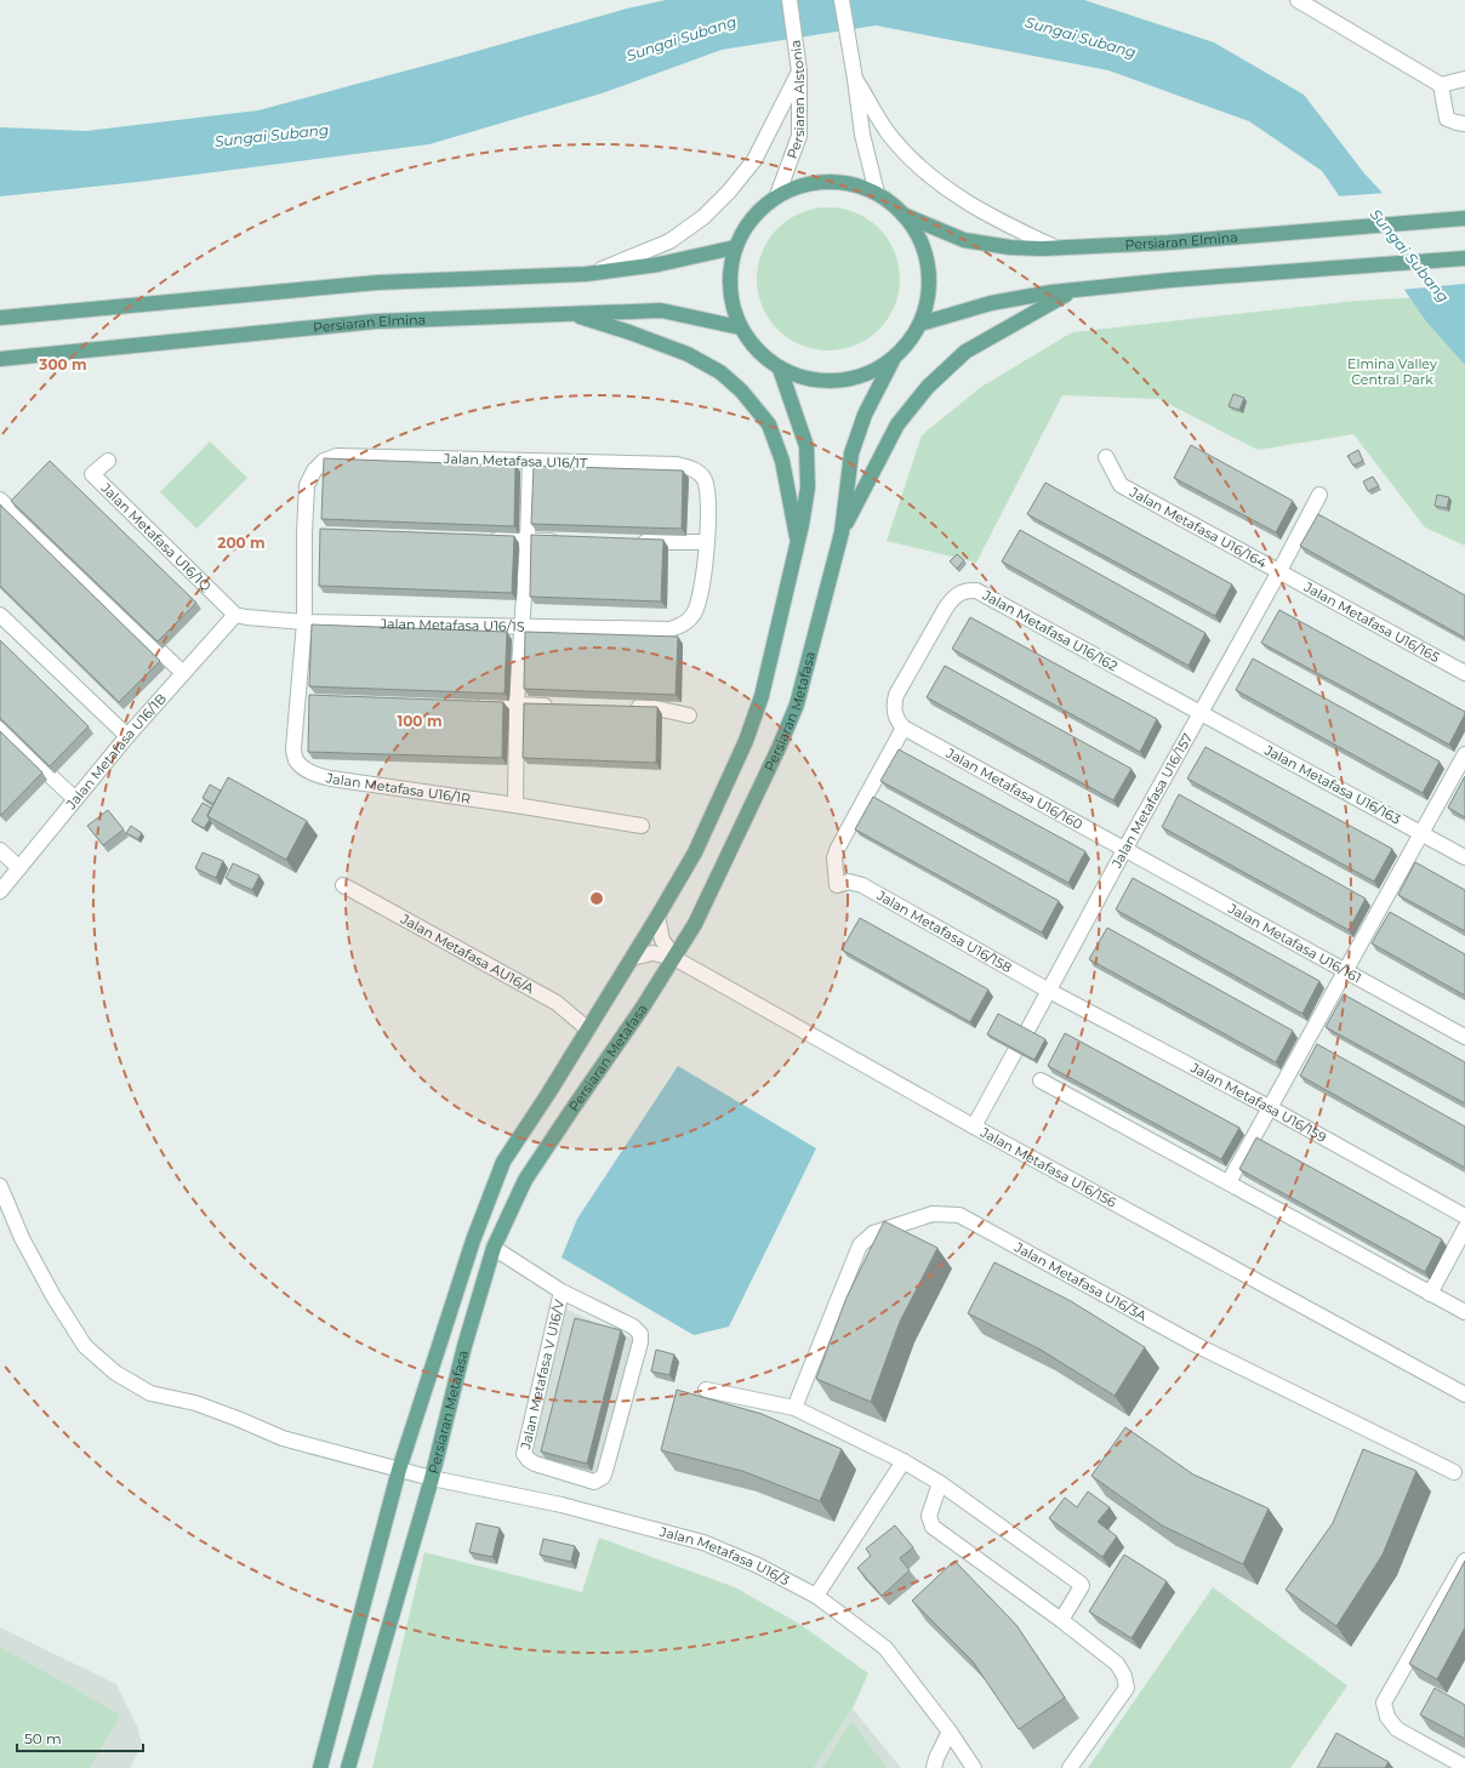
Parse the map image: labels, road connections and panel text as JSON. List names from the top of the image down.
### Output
{
  "streets": {
    "main road": ["Persiaran Elmina", "Persiaran Metafasa"],
    "street": [
      "Persiaran Alstonia",
      "Jalan Metafasa U16/1T",
      "Jalan Metafasa U16/164",
      "Jalan Metafasa U16/1Q",
      "Jalan Metafasa U16/165",
      "Jalan Metafasa U16/1S",
      "Jalan Metafasa U16/162",
      "Jalan Metafasa U16/1B",
      "Jalan Metafasa U16/163",
      "Jalan Metafasa U16/1R",
      "Jalan Metafasa U16/160",
      "Jalan Metafasa U16/157",
      "Jalan Metafasa U16/158",
      "Jalan Metafasa U16/161",
      "Jalan Metafasa AU16/A",
      "Jalan Metafasa U16/159",
      "Jalan Metafasa U16/156",
      "Jalan Metafasa U16/3A",
      "Jalan Metafasa V U16/V",
      "Jalan Metafasa U16/3"
    ]
  },
  "crossings": [
    ["Jalan Metafasa U16/1T", "Jalan Metafasa U16/1S"],
    ["Jalan Metafasa U16/1T", "Jalan Metafasa U16/1R"],
    ["Jalan Metafasa U16/164", "Jalan Metafasa U16/165"],
    ["Jalan Metafasa U16/164", "Jalan Metafasa U16/157"],
    ["Jalan Metafasa U16/1Q", "Jalan Metafasa U16/1S"],
    ["Jalan Metafasa U16/1Q", "Jalan Metafasa U16/1B"],
    ["Jalan Metafasa U16/165", "Jalan Metafasa U16/157"],
    ["Jalan Metafasa U16/1S", "Jalan Metafasa U16/1B"],
    ["Jalan Metafasa U16/1S", "Jalan Metafasa U16/1R"],
    ["Jalan Metafasa U16/162", "Jalan Metafasa U16/163"],
    ["Jalan Metafasa U16/162", "Jalan Metafasa U16/160"],
    ["Jalan Metafasa U16/162", "Jalan Metafasa U16/157"],
    ["Jalan Metafasa U16/162", "Jalan Metafasa U16/158"],
    ["Persiaran Metafasa", "Jalan Metafasa AU16/A"],
    ["Persiaran Metafasa", "Jalan Metafasa U16/156"],
    ["Persiaran Metafasa", "Jalan Metafasa V U16/V"],
    ["Persiaran Metafasa", "Jalan Metafasa U16/3"],
    ["Jalan Metafasa U16/163", "Jalan Metafasa U16/157"],
    ["Jalan Metafasa U16/160", "Jalan Metafasa U16/157"],
    ["Jalan Metafasa U16/160", "Jalan Metafasa U16/158"],
    ["Jalan Metafasa U16/160", "Jalan Metafasa U16/161"],
    ["Jalan Metafasa U16/157", "Jalan Metafasa U16/158"],
    ["Jalan Metafasa U16/157", "Jalan Metafasa U16/161"],
    ["Jalan Metafasa U16/157", "Jalan Metafasa U16/159"],
    ["Jalan Metafasa U16/158", "Jalan Metafasa U16/159"]
  ],
  "water": ["Sungai Subang"],
  "parks": ["Elmina Valley Central Park"],
  "scale_bar": "50 m",
  "rings": ["300 m", "200 m", "100 m"]
}
